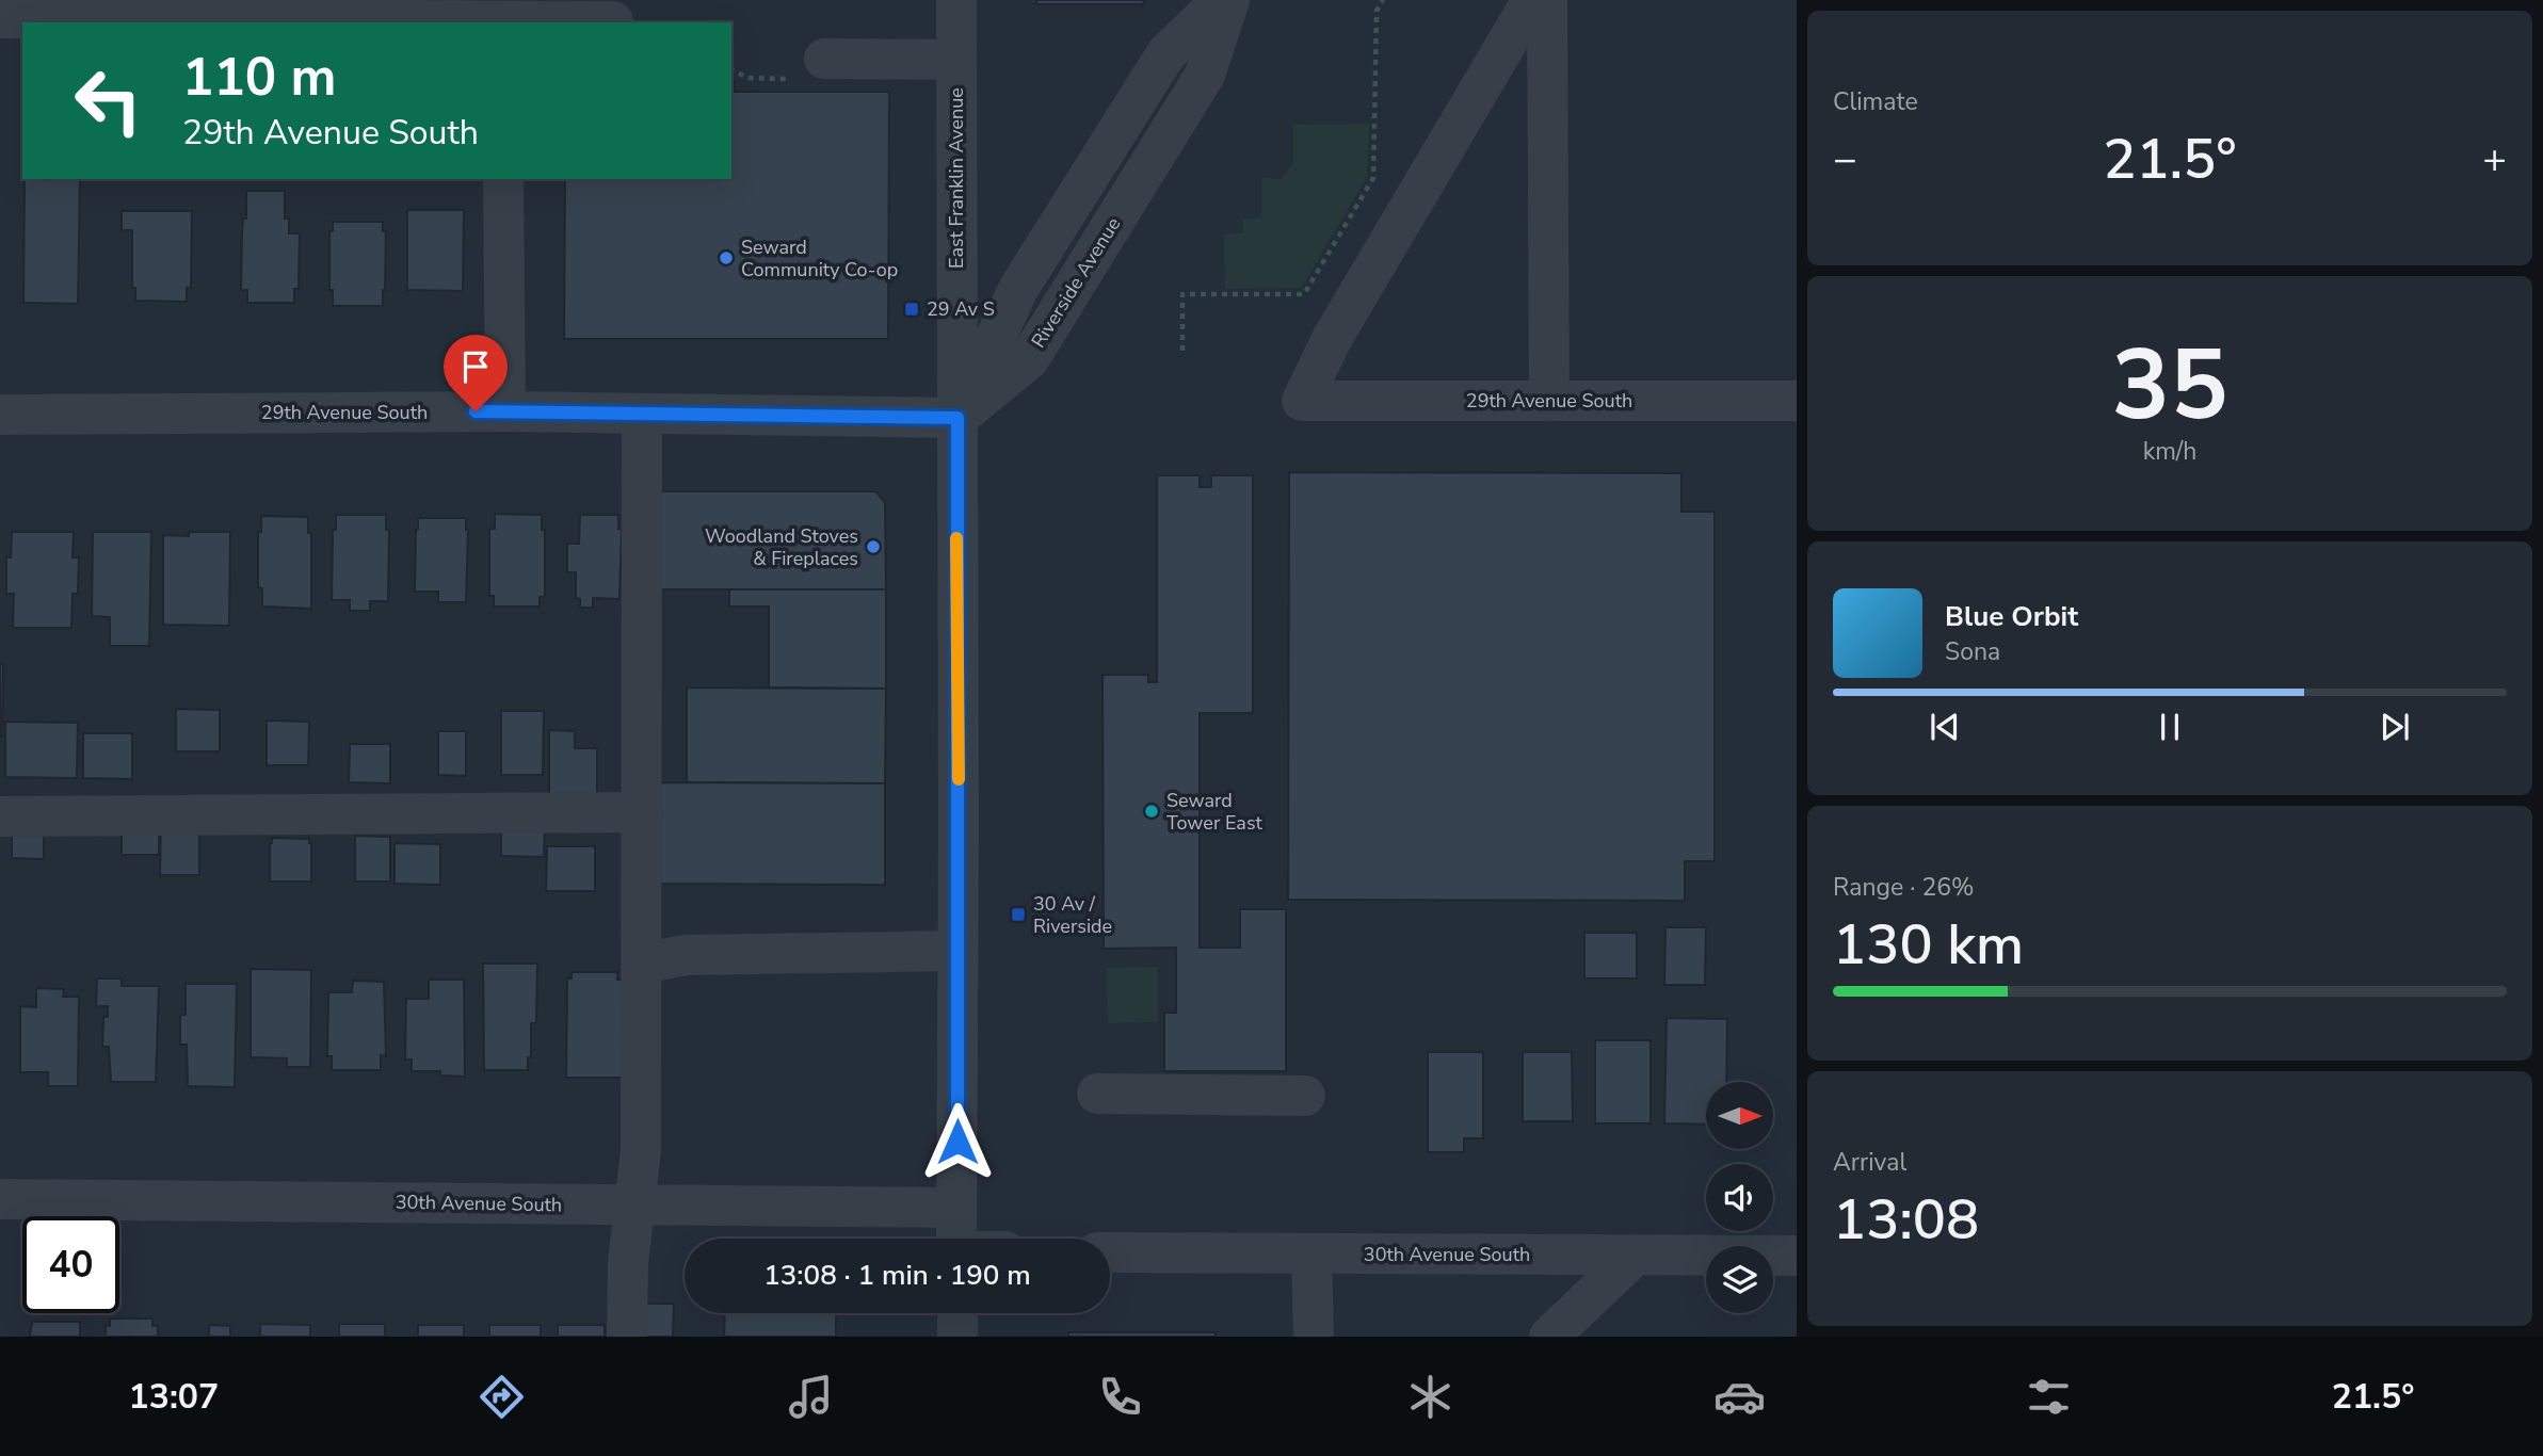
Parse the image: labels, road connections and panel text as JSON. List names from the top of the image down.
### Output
{
  "streets": {
    "street": [
      "East Franklin Avenue",
      "Riverside Avenue",
      "29th Avenue South",
      "30th Avenue South"
    ]
  },
  "crossings": [
    ["East Franklin Avenue", "Riverside Avenue"],
    ["East Franklin Avenue", "29th Avenue South"],
    ["East Franklin Avenue", "30th Avenue South"],
    ["Riverside Avenue", "29th Avenue South"]
  ],
  "places": {
    "other": ["Seward Community Co-op", "Woodland Stoves & Fireplaces", "Seward Tower East"],
    "transit": ["29 Av S", "30 Av / Riverside"]
  },
  "north": "right",
  "page": {
    "tile": [
      "Climate",
      ["35", "km/h"],
      ["Range · 26%", "130 km"],
      ["Arrival", "13:08"]
    ],
    "turn": ["110 m", "29th Avenue South"],
    "heat": ["−", "21.5°", "+"],
    "song": ["Blue Orbit", "Sona"],
    "limit": "40",
    "trip": "13:08 · 1 min · 190 m",
    "tabs": ["13:07", "21.5°"]
  }
}
